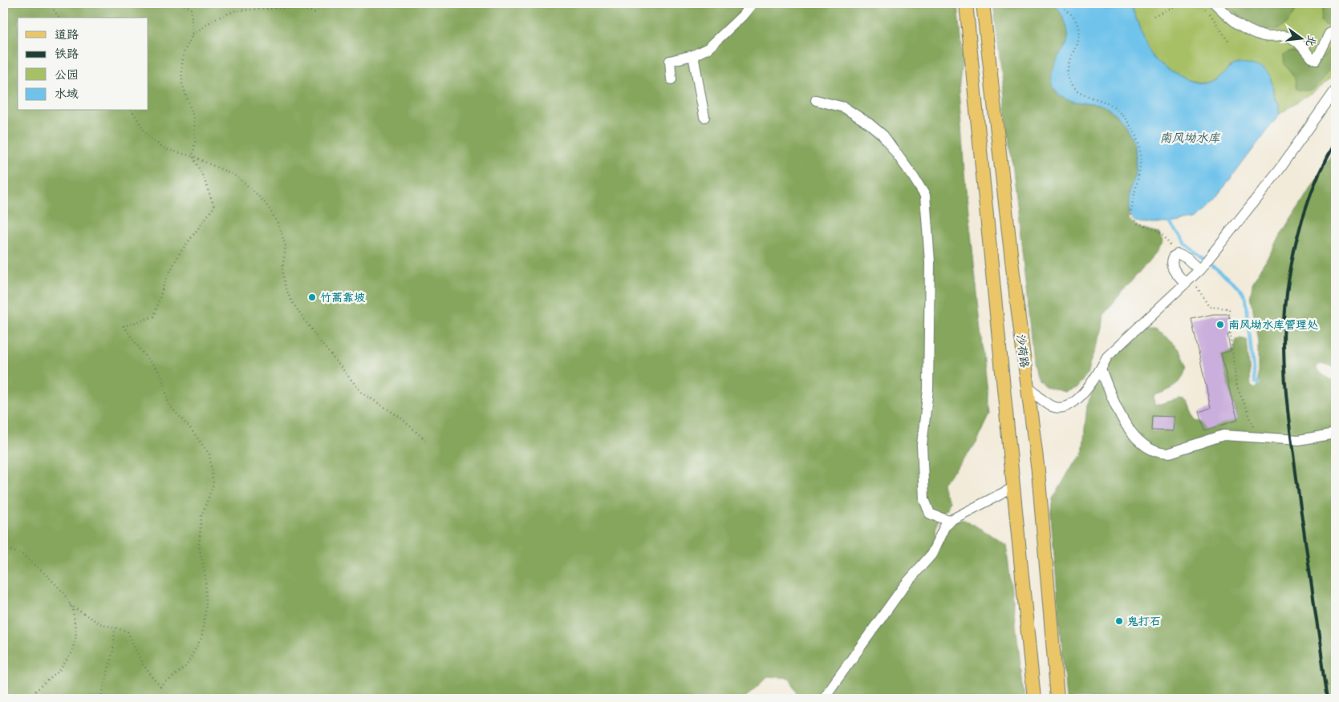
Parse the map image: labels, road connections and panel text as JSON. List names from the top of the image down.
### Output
{
  "streets": {
    "main road": ["沙荷路"]
  },
  "water": ["南风坳水库"],
  "places": ["竹蒿靠坡", "南风坳水库管理处", "鬼打石"],
  "legend": [
    "道路",
    "铁路",
    "公园",
    "水域"
  ],
  "north": "right"
}
